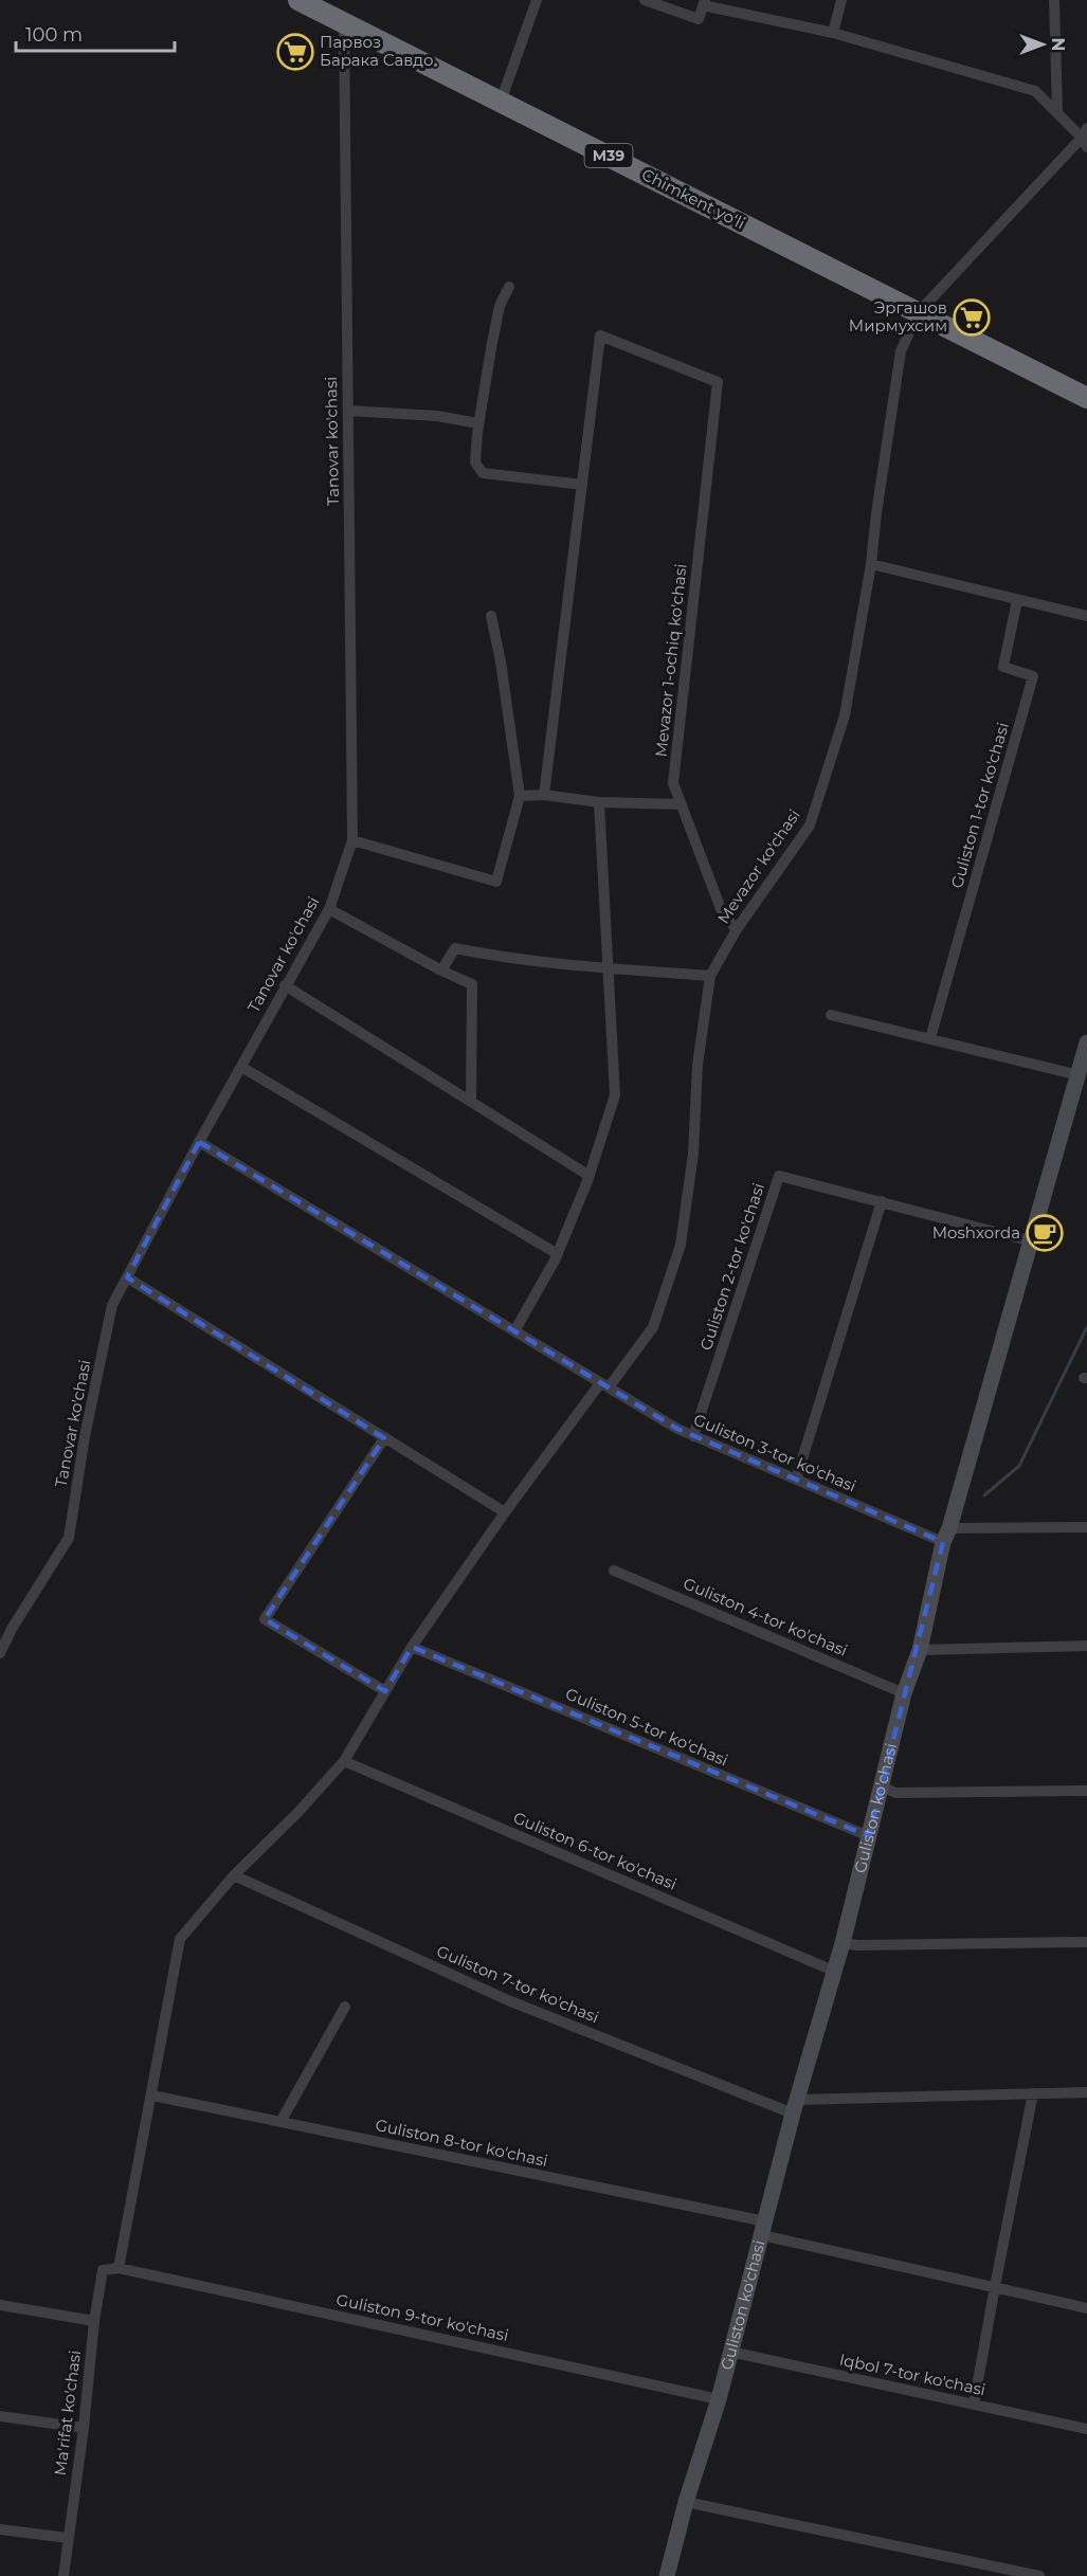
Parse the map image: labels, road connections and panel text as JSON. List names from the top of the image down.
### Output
{
  "streets": {
    "highway": ["M39", "Chimkent yo‘li"],
    "main road": ["Guliston ko'chasi"],
    "street": [
      "Tanovar ko'chasi",
      "Mevazor 1-ochiq ko'chasi",
      "Guliston 1-tor ko'chasi",
      "Mevazor ko'chasi",
      "Guliston 2-tor ko'chasi",
      "Guliston 3-tor ko'chasi",
      "Guliston 4-tor ko'chasi",
      "Guliston 5-tor ko'chasi",
      "Guliston 6-tor ko'chasi",
      "Guliston 7-tor ko'chasi",
      "Guliston 8-tor ko'chasi",
      "Guliston 9-tor ko'chasi",
      "Iqbol 7-tor ko'chasi",
      "Ma'rifat ko'chasi"
    ]
  },
  "crossings": [
    ["Chimkent yo‘li", "Tanovar ko'chasi"],
    ["Chimkent yo‘li", "Mevazor ko'chasi"],
    ["Tanovar ko'chasi", "Guliston 3-tor ko'chasi"],
    ["Mevazor 1-ochiq ko'chasi", "Mevazor ko'chasi"],
    ["Mevazor ko'chasi", "Guliston 3-tor ko'chasi"],
    ["Mevazor ko'chasi", "Guliston 5-tor ko'chasi"],
    ["Mevazor ko'chasi", "Guliston 6-tor ko'chasi"],
    ["Mevazor ko'chasi", "Guliston 7-tor ko'chasi"],
    ["Mevazor ko'chasi", "Guliston 8-tor ko'chasi"],
    ["Mevazor ko'chasi", "Guliston 9-tor ko'chasi"],
    ["Mevazor ko'chasi", "Ma'rifat ko'chasi"],
    ["Guliston 2-tor ko'chasi", "Guliston 3-tor ko'chasi"],
    ["Guliston 2-tor ko'chasi", "Guliston ko'chasi"],
    ["Guliston 3-tor ko'chasi", "Guliston ko'chasi"],
    ["Guliston 4-tor ko'chasi", "Guliston ko'chasi"],
    ["Guliston 5-tor ko'chasi", "Guliston ko'chasi"],
    ["Guliston ko'chasi", "Guliston 6-tor ko'chasi"],
    ["Guliston ko'chasi", "Guliston 7-tor ko'chasi"],
    ["Guliston ko'chasi", "Guliston 8-tor ko'chasi"],
    ["Guliston ko'chasi", "Guliston 9-tor ko'chasi"],
    ["Guliston ko'chasi", "Iqbol 7-tor ko'chasi"],
    ["Guliston 9-tor ko'chasi", "Ma'rifat ko'chasi"]
  ],
  "places": {
    "supermarket": ["Парвоз Барака Савдо.", "Эргашов Мирмухсим"],
    "cafe": ["Moshxorda"]
  },
  "scale_bar": "100 m",
  "north": "right"
}
